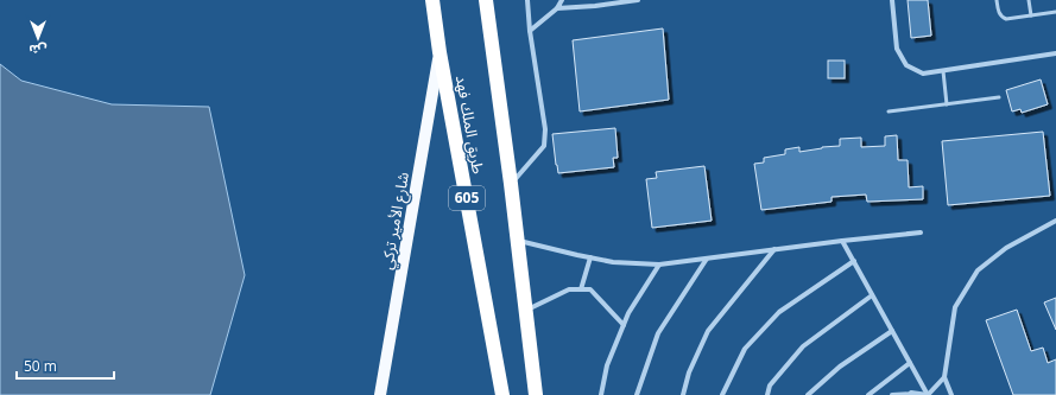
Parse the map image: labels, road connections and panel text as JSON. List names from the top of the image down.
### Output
{
  "streets": {
    "highway": ["طريق الملك فهد", "605"],
    "main road": ["شارع الأمير تركي"]
  },
  "crossings": [
    ["طريق الملك فهد", "شارع الأمير تركي"]
  ],
  "scale_bar": "50 m",
  "north": "bottom"
}
